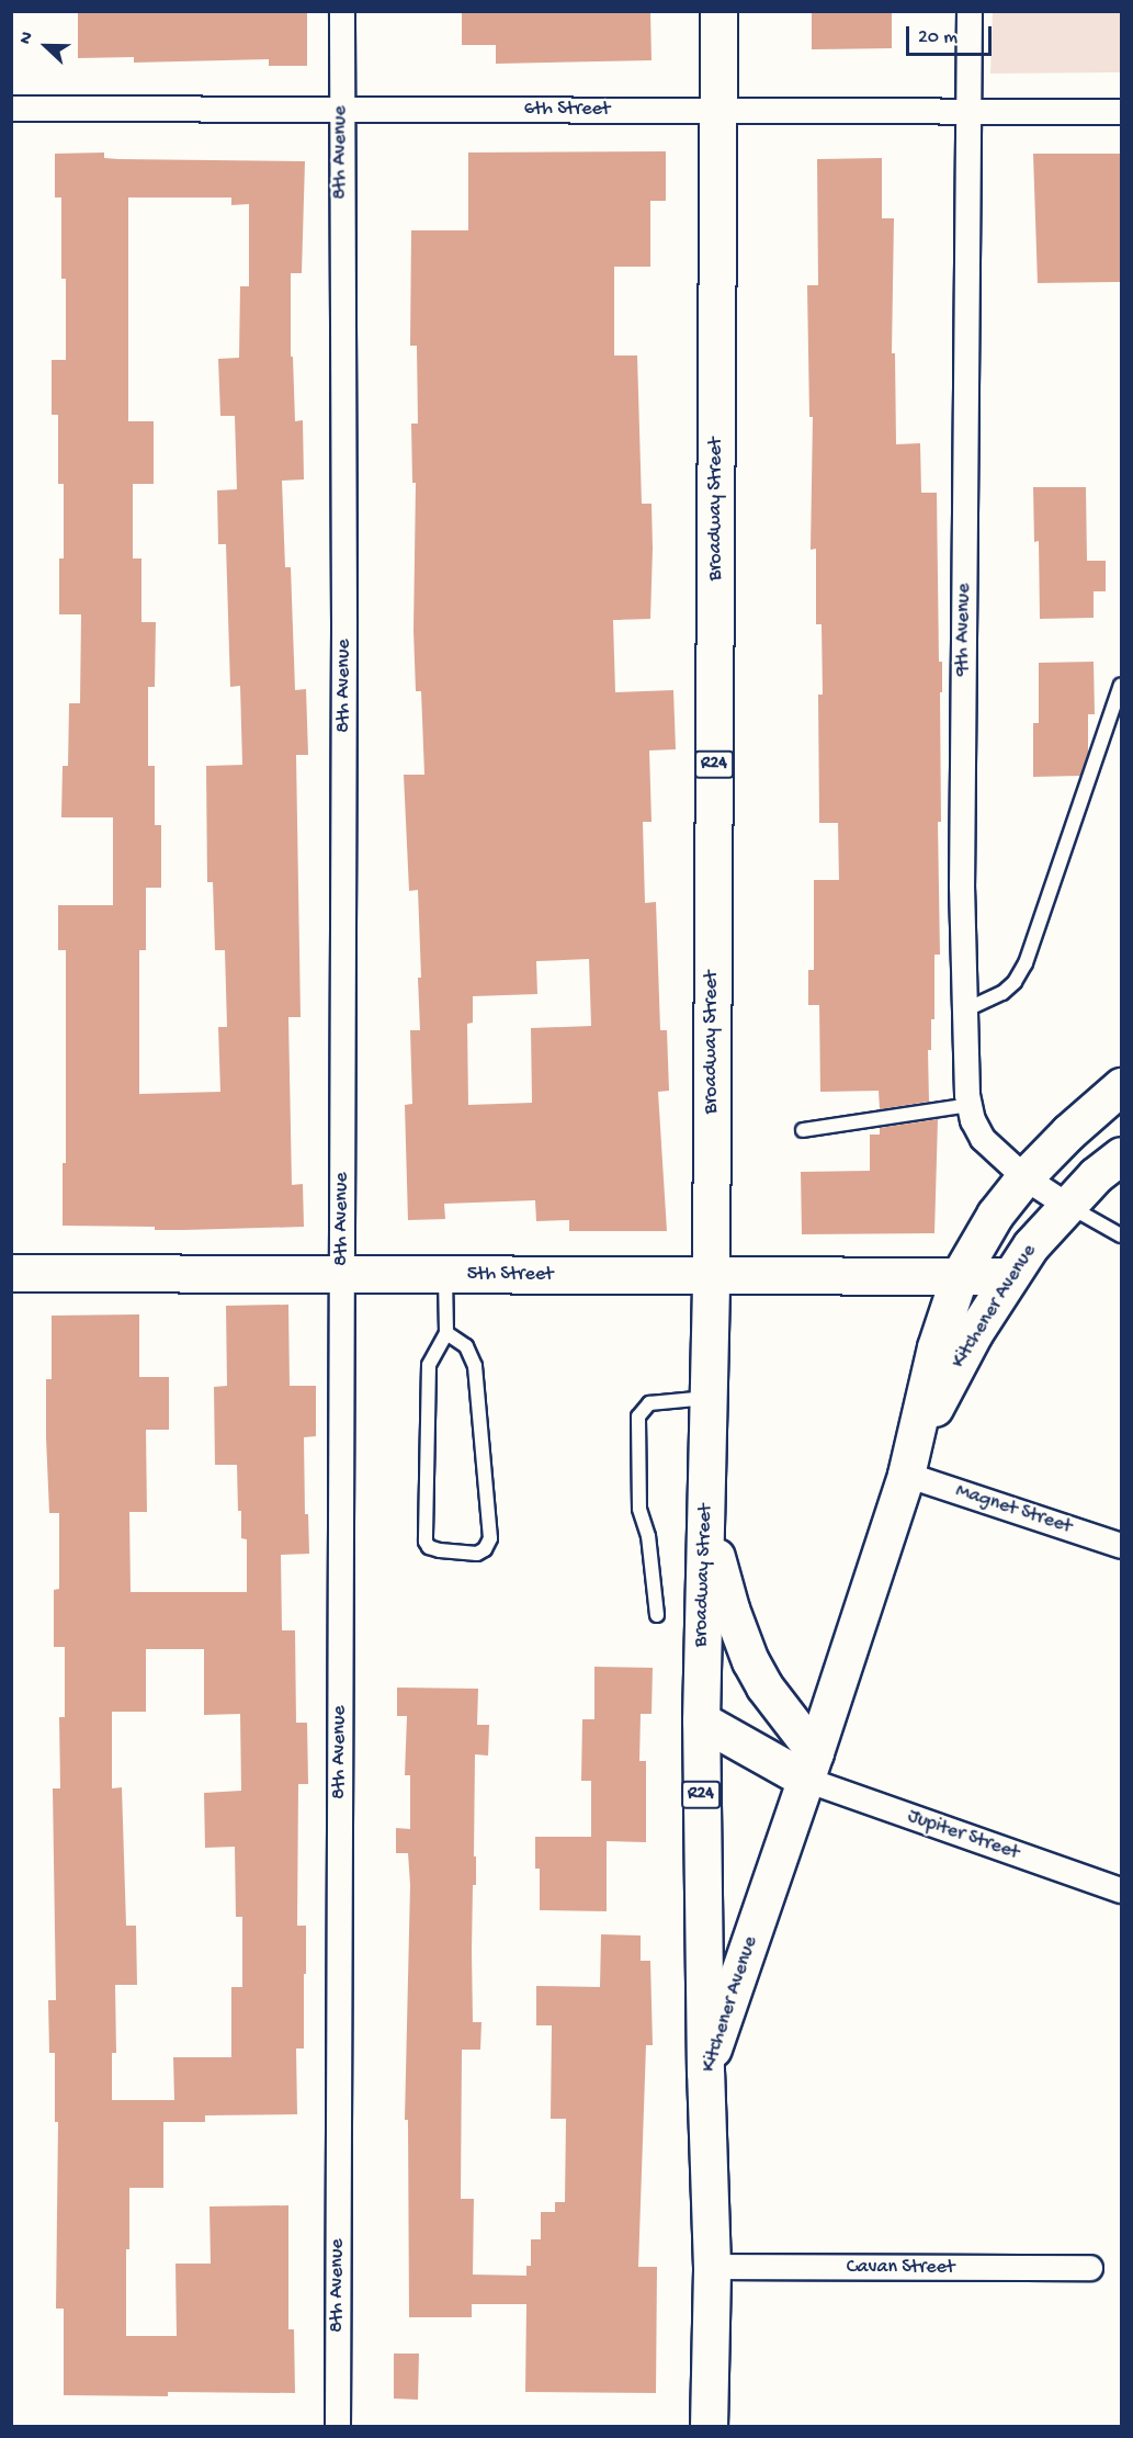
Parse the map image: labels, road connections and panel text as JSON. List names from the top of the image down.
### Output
{
  "streets": {
    "main road": [
      "Broadway Street",
      "R24",
      "5th Street",
      "Kitchener Avenue"
    ],
    "street": [
      "6th Street",
      "8th Avenue",
      "9th Avenue",
      "Magnet Street",
      "Jupiter Street",
      "Cavan Street"
    ]
  },
  "crossings": [
    ["6th Street", "8th Avenue"],
    ["6th Street", "Broadway Street"],
    ["6th Street", "9th Avenue"],
    ["8th Avenue", "5th Street"],
    ["Broadway Street", "R24"],
    ["Broadway Street", "5th Street"],
    ["Broadway Street", "Kitchener Avenue"],
    ["9th Avenue", "Kitchener Avenue"],
    ["R24", "Kitchener Avenue"],
    ["R24", "Jupiter Street"],
    ["5th Street", "Kitchener Avenue"],
    ["Kitchener Avenue", "Magnet Street"],
    ["Kitchener Avenue", "Jupiter Street"],
    ["Kitchener Avenue", "Cavan Street"]
  ],
  "scale_bar": "20 m",
  "north": "left"
}
